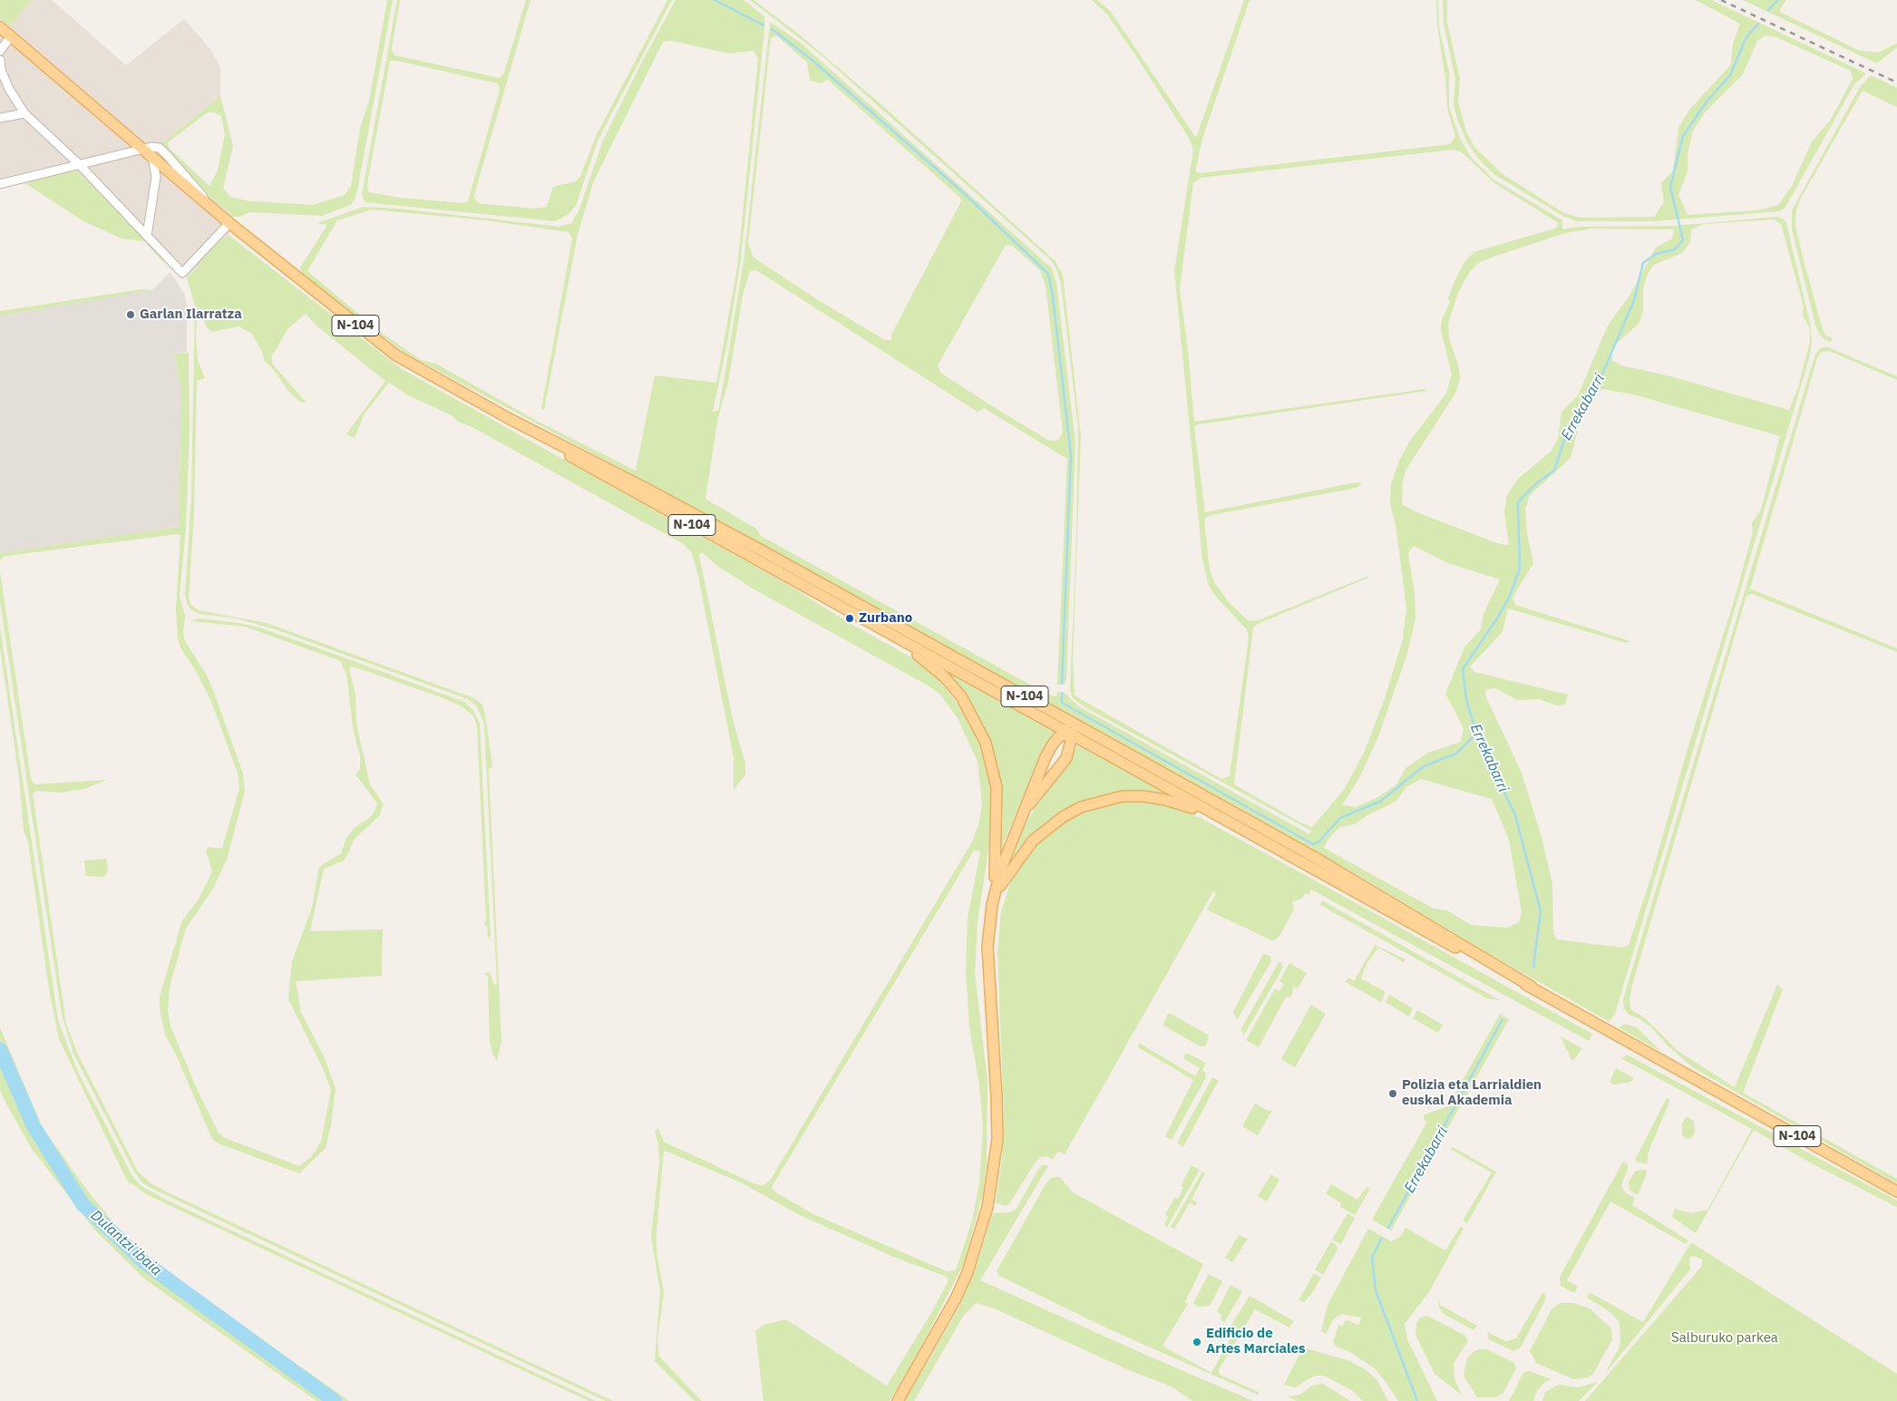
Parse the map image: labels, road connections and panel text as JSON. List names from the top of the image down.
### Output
{
  "streets": {
    "main road": ["N-104"]
  },
  "water": ["Errekabarri", "Dulantzi ibaia"],
  "parks": ["Salburuko parkea"],
  "places": [
    "Garlan Ilarratza",
    "Zurbano",
    "Polizia eta Larrialdien euskal Akademia",
    "Edificio de Artes Marciales"
  ]
}
